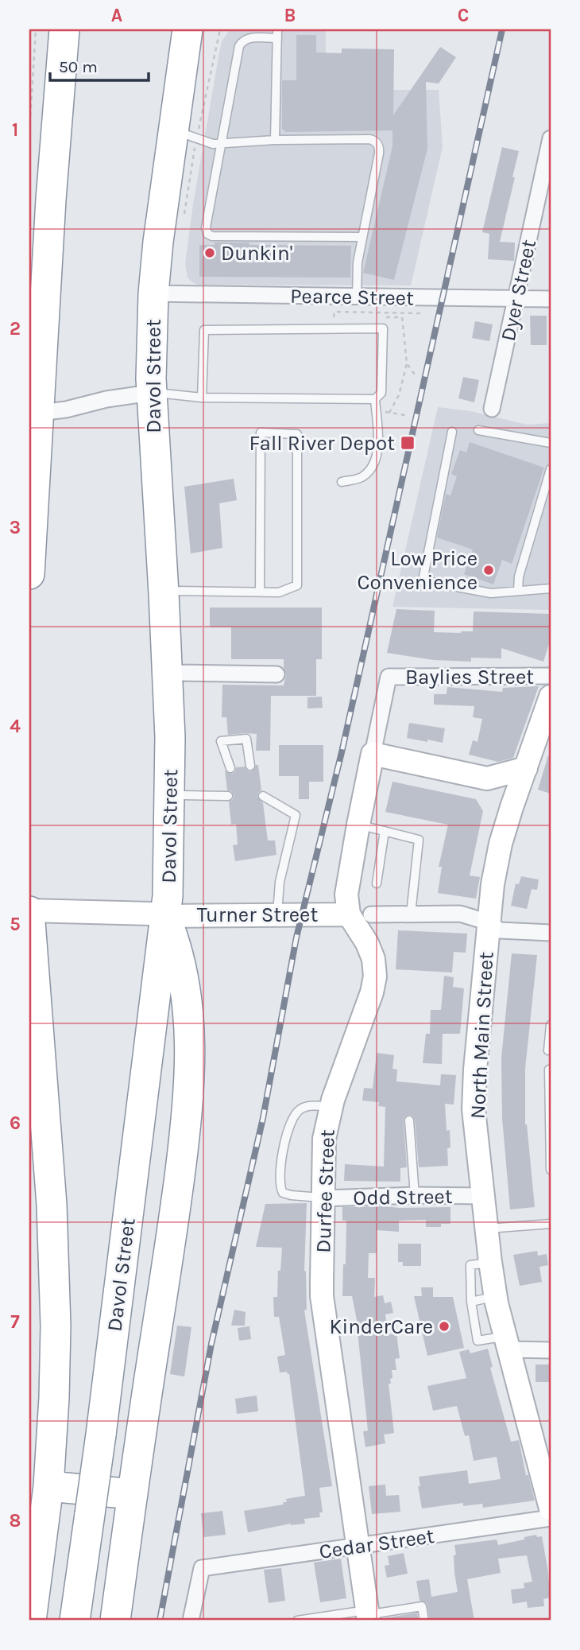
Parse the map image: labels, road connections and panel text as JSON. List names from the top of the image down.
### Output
{
  "streets": {
    "highway": ["Davol Street"],
    "main road": ["Turner Street", "North Main Street", "Durfee Street"],
    "street": [
      "Dyer Street",
      "Pearce Street",
      "Baylies Street",
      "Odd Street",
      "Cedar Street"
    ]
  },
  "crossings": [
    ["Dyer Street", "Pearce Street"],
    ["Pearce Street", "Davol Street"],
    ["Davol Street", "Turner Street"],
    ["Turner Street", "Durfee Street"],
    ["North Main Street", "Odd Street"],
    ["Durfee Street", "Odd Street"],
    ["Durfee Street", "Cedar Street"]
  ],
  "places": {
    "other": ["Dunkin'", "Low Price Convenience", "KinderCare"],
    "transit": ["Fall River Depot"]
  },
  "scale_bar": "50 m",
  "grid": {
    "columns": ["A", "B", "C"],
    "rows": [
      "1",
      "2",
      "3",
      "4",
      "5",
      "6",
      "7",
      "8"
    ]
  }
}
